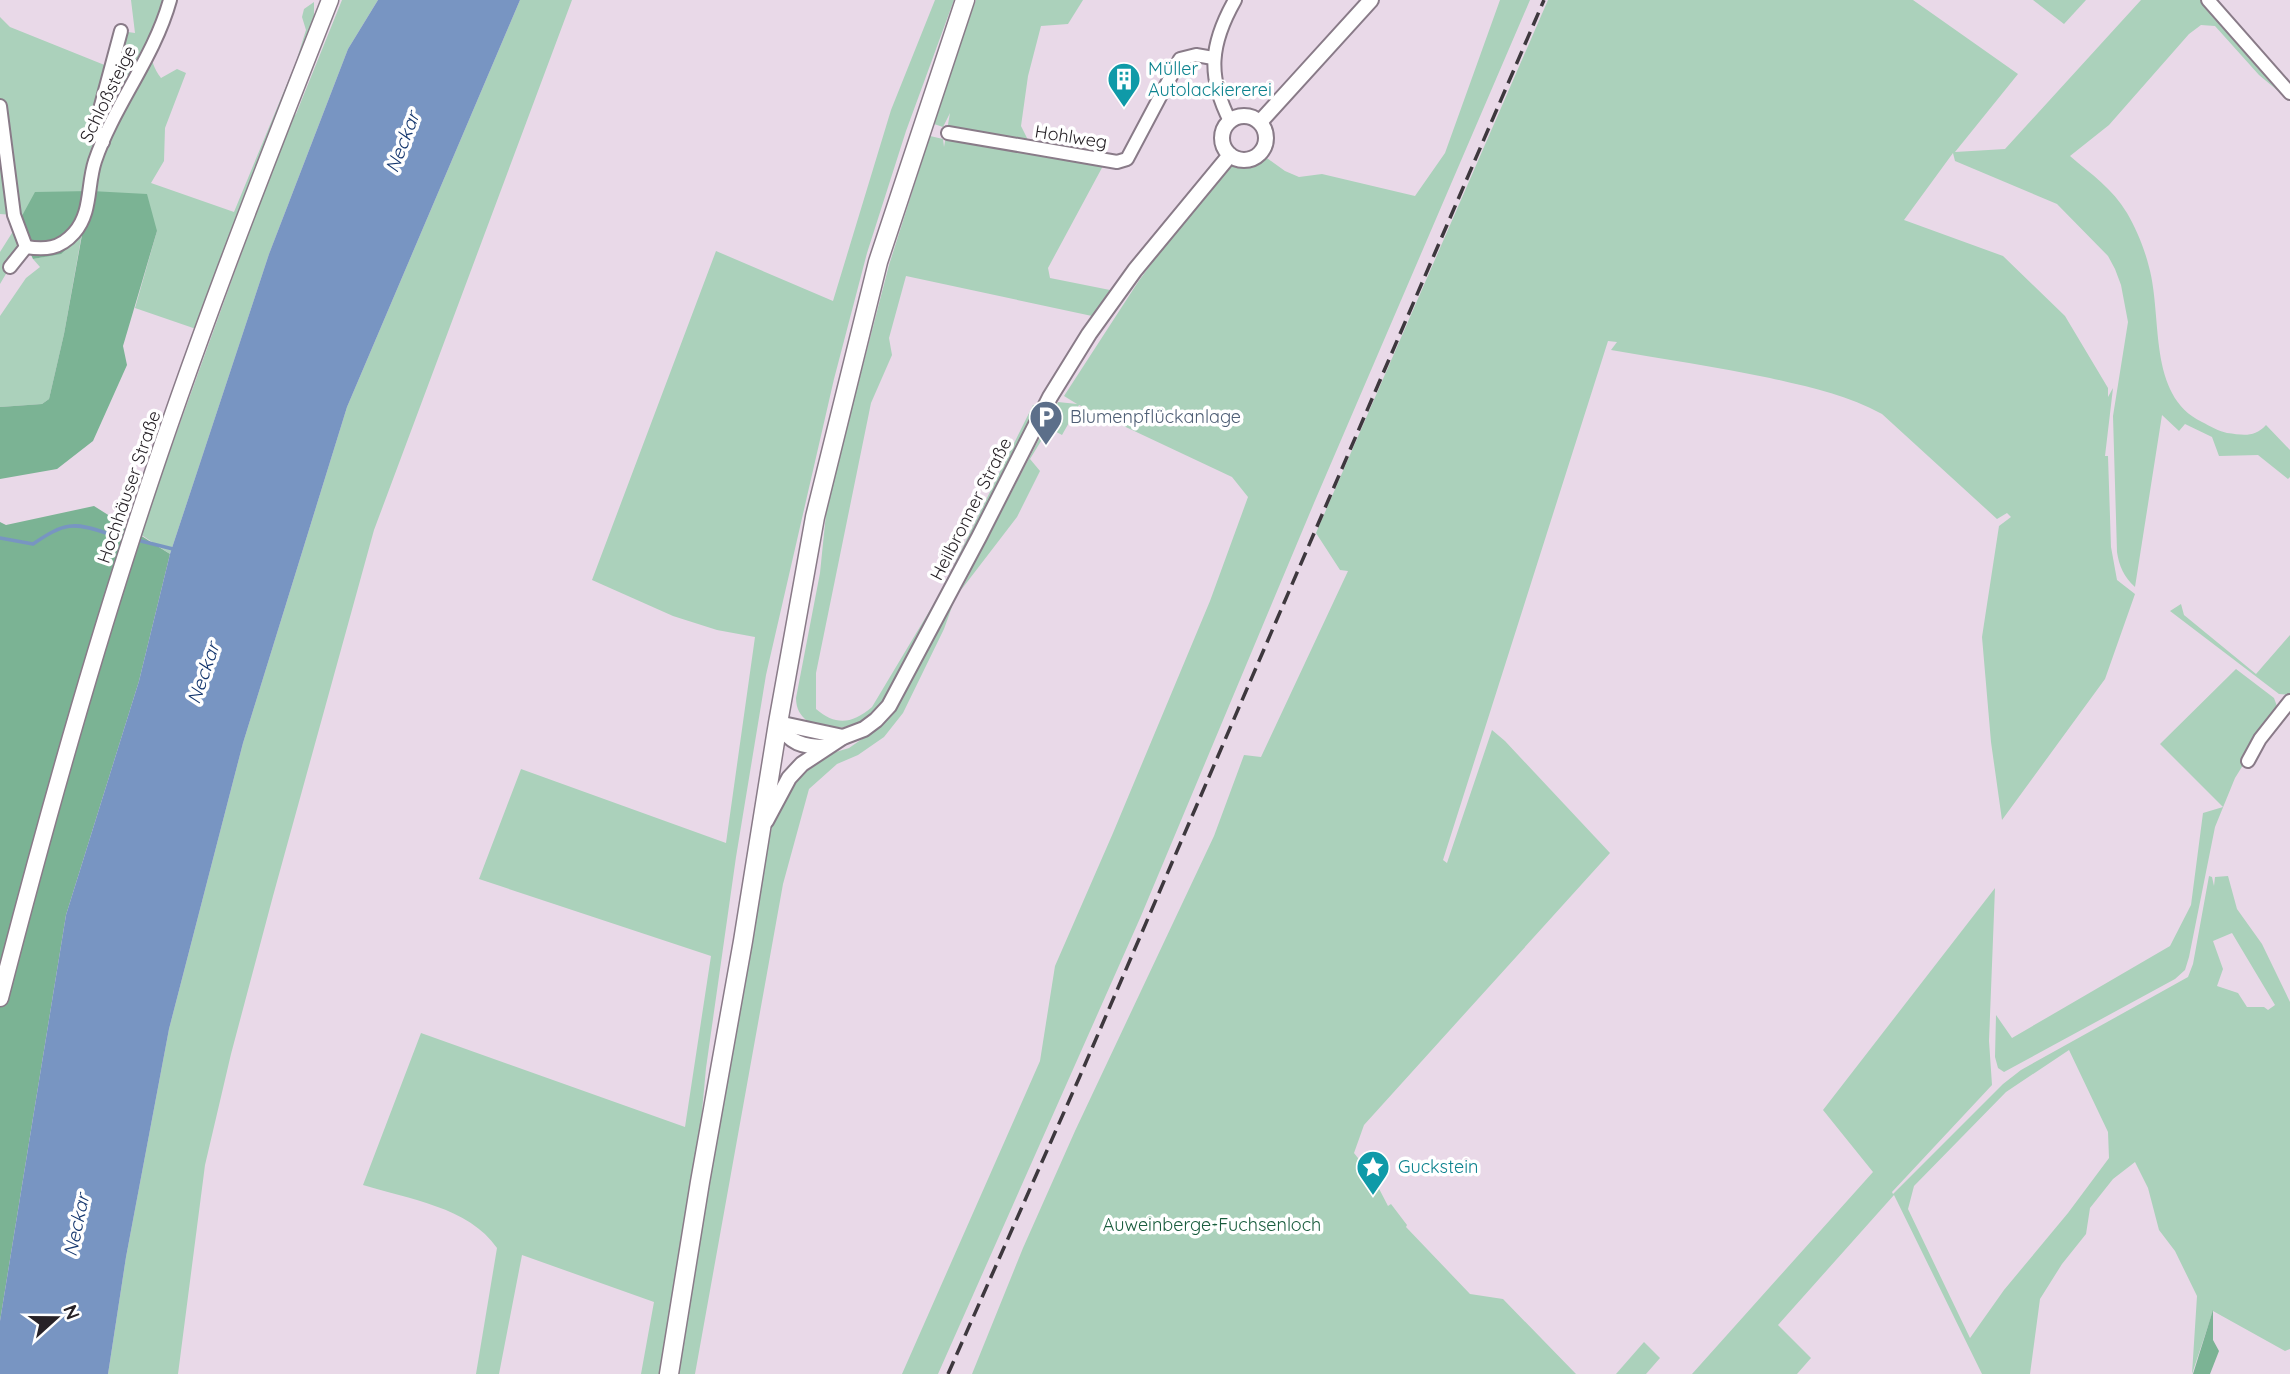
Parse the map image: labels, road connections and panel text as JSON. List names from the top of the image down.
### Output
{
  "streets": {
    "main road": ["Hochhäuser Straße"],
    "street": ["Schloßsteige", "Hohlweg", "Heilbronner Straße"]
  },
  "water": ["Neckar"],
  "parks": ["Auweinberge-Fuchsenloch"],
  "places": {
    "building": ["Müller Autolackiererei"],
    "parking": ["Blumenpflückanlage"],
    "place": ["Guckstein"]
  },
  "north": "right"
}
